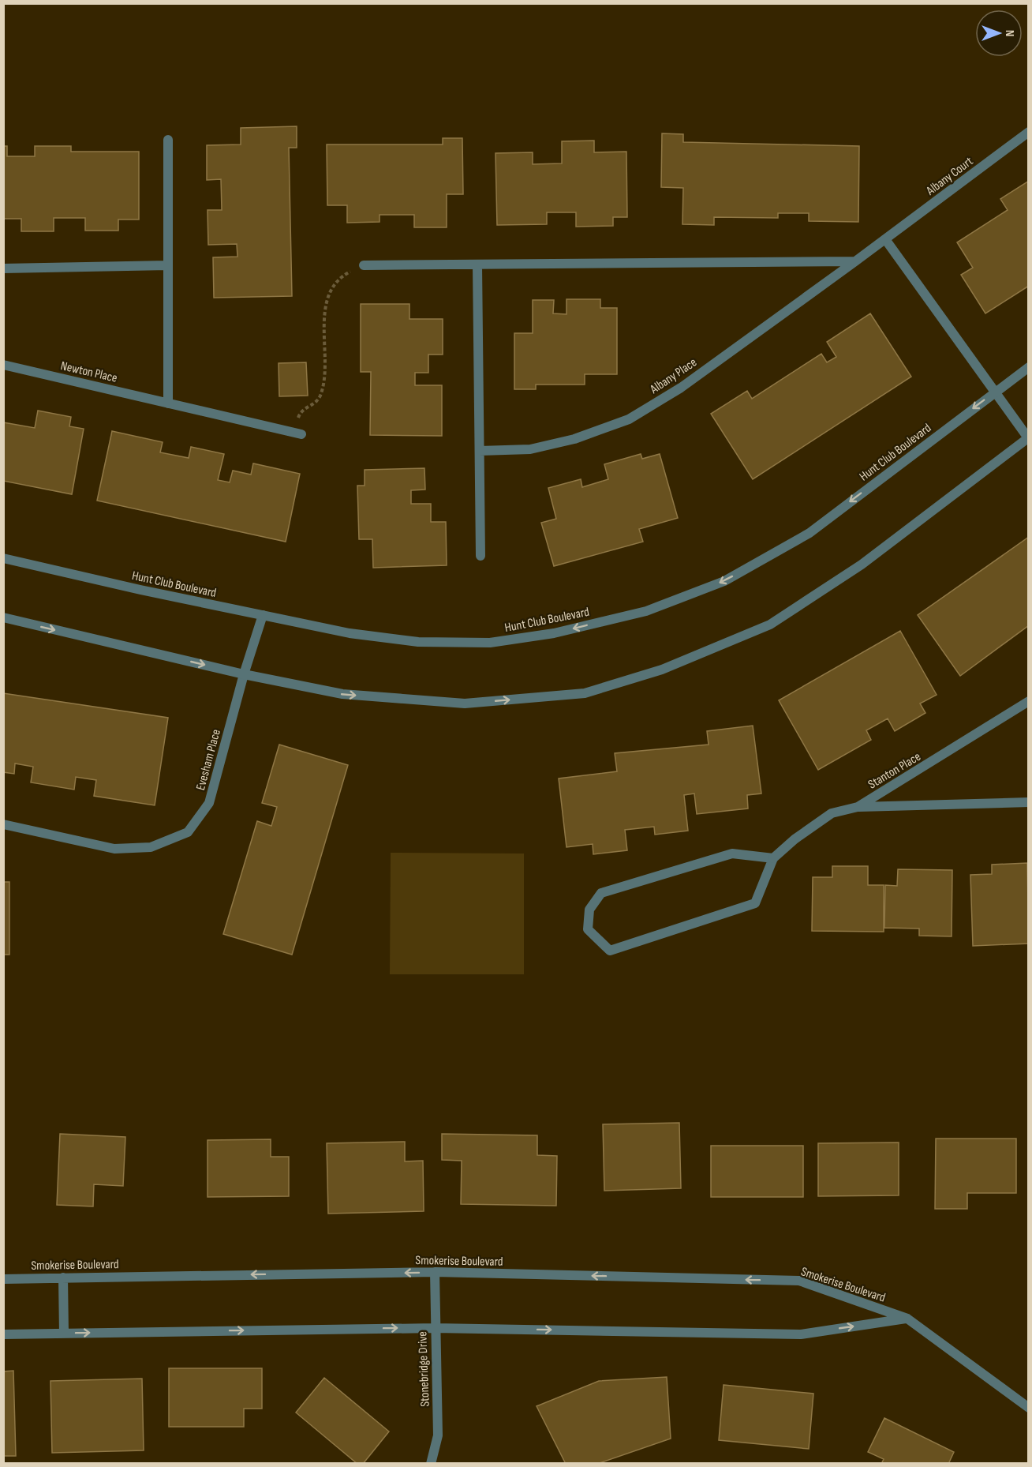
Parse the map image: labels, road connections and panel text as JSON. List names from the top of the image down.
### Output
{
  "streets": {
    "street": [
      "Albany Court",
      "Newton Place",
      "Albany Place",
      "Hunt Club Boulevard",
      "Evesham Place",
      "Stanton Place",
      "Smokerise Boulevard",
      "Stonebridge Drive"
    ]
  },
  "crossings": [
    ["Albany Court", "Albany Place"],
    ["Hunt Club Boulevard", "Evesham Place"],
    ["Smokerise Boulevard", "Stonebridge Drive"]
  ],
  "north": "right"
}
